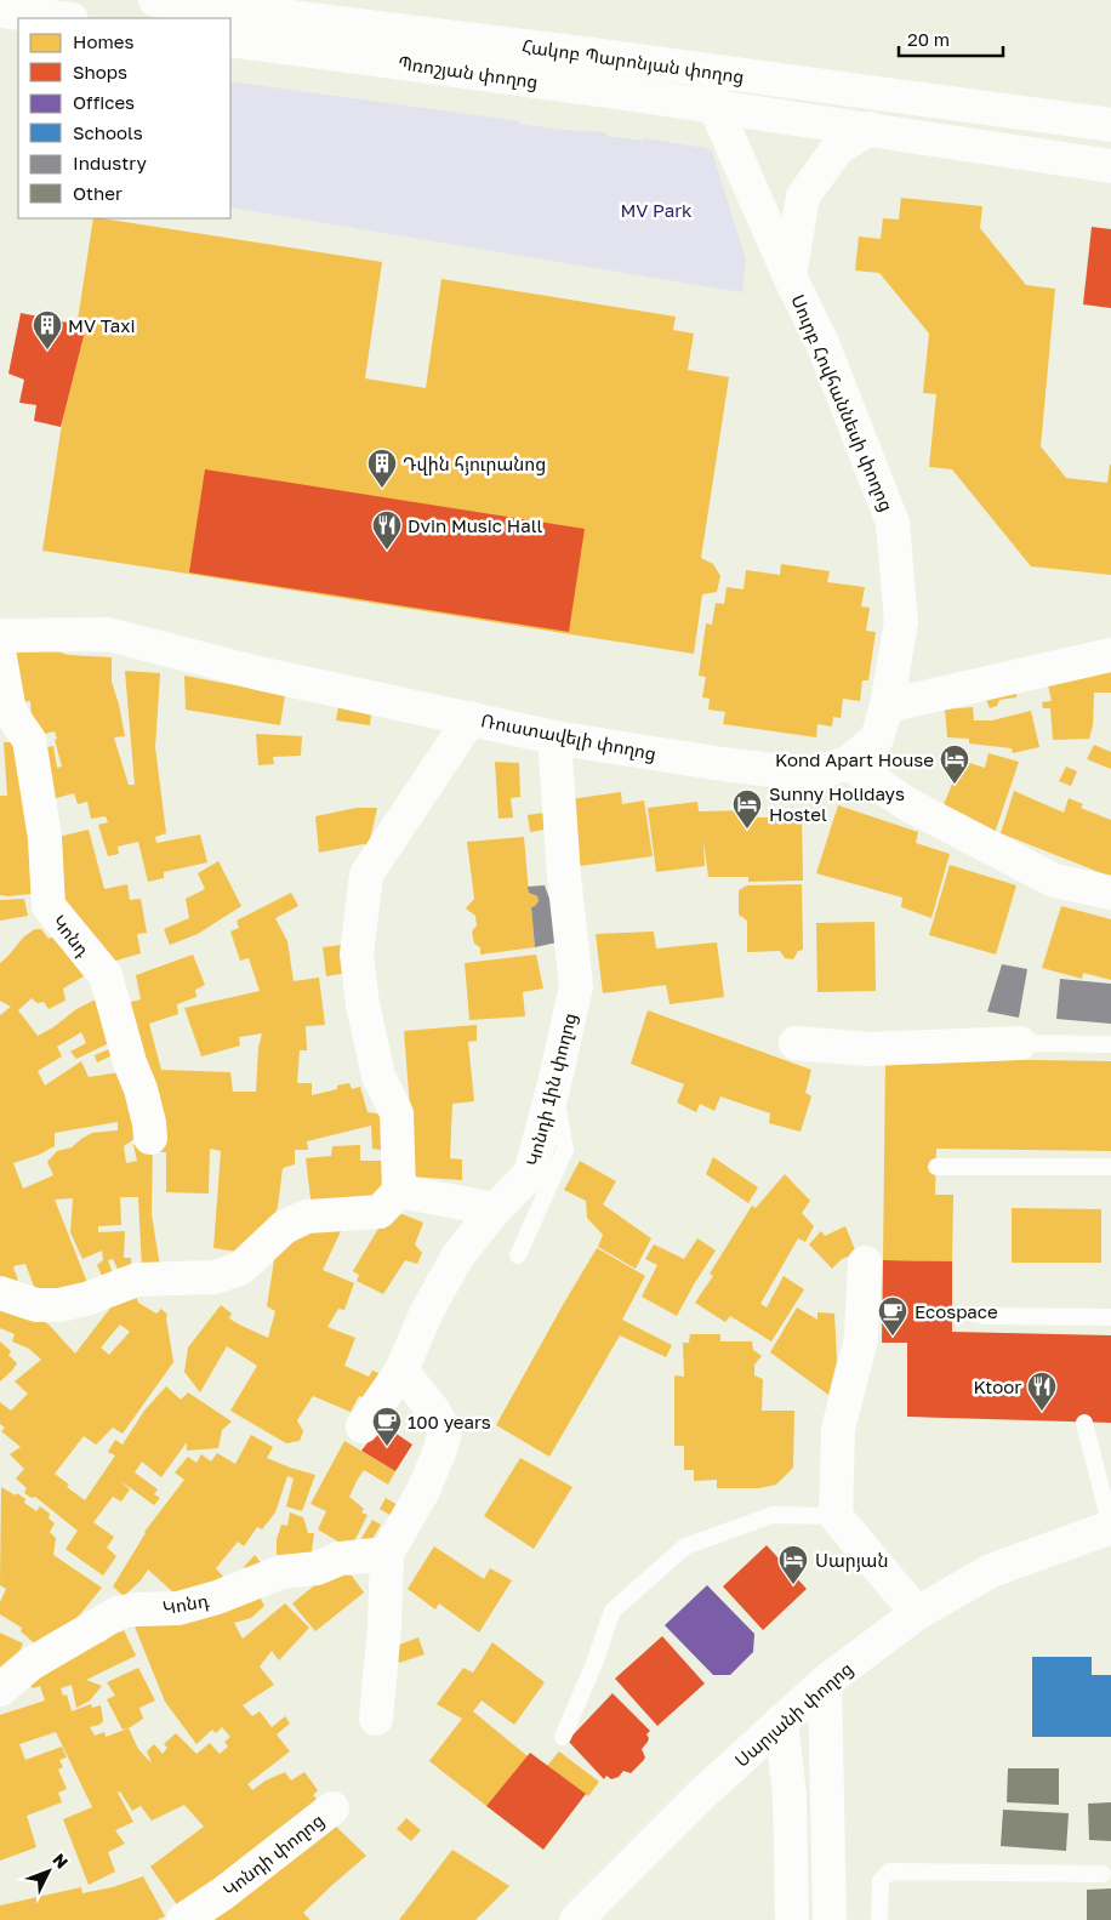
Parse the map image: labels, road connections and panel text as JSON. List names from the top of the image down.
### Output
{
  "streets": {
    "street": [
      "Հակոբ Պարոնյան փողոց",
      "Պռոշյան փողոց",
      "Սուրբ Հովհաննեսի փողոց",
      "Ռուստավելի փողոց",
      "Կոնդ",
      "Կոնդի 1ին փողոց",
      "Սարյանի փողոց",
      "Կոնդի փողոց"
    ]
  },
  "crossings": [
    ["Հակոբ Պարոնյան փողոց", "Պռոշյան փողոց"],
    ["Հակոբ Պարոնյան փողոց", "Սուրբ Հովհաննեսի փողոց"],
    ["Սուրբ Հովհաննեսի փողոց", "Ռուստավելի փողոց"],
    ["Ռուստավելի փողոց", "Կոնդի 1ին փողոց"]
  ],
  "parks": ["MV Park"],
  "places": {
    "building": ["MV Taxi", "Դվին հյուրանոց"],
    "restaurant": ["Dvin Music Hall", "Ktoor"],
    "hotel": ["Kond Apart House", "Sunny Holidays Hostel", "Սարյան"],
    "cafe": ["Ecospace", "100 years"]
  },
  "legend": [
    "Homes",
    "Shops",
    "Offices",
    "Schools",
    "Industry",
    "Other"
  ],
  "scale_bar": "20 m",
  "north": "top right"
}
